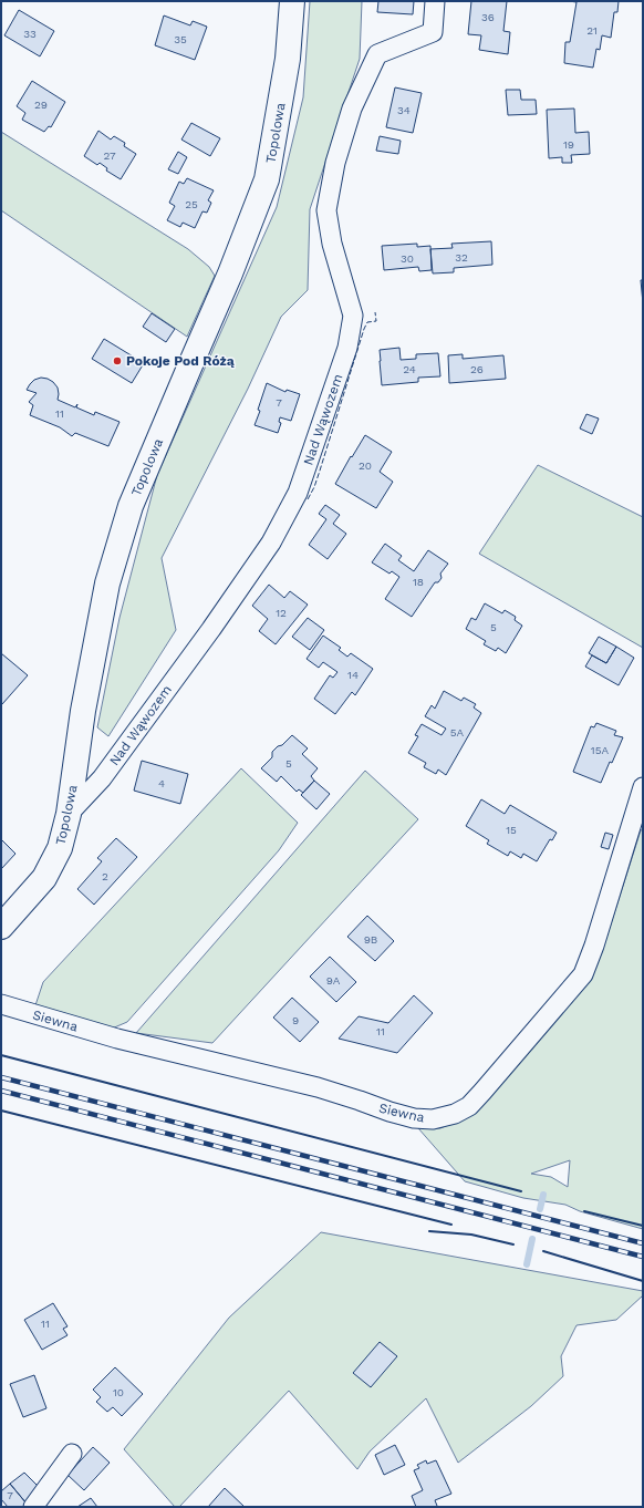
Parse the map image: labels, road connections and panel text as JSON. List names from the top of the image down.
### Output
{
  "streets": {
    "street": ["Topolowa", "Nad Wąwozem", "Siewna"]
  },
  "crossings": [
    ["Topolowa", "Nad Wąwozem"]
  ],
  "places": ["Pokoje Pod Różą"],
  "house_numbers": [
    "36",
    "21",
    "33",
    "35",
    "29",
    "34",
    "19",
    "27",
    "25",
    "32",
    "30",
    "24",
    "26",
    "7",
    "11",
    "20",
    "18",
    "12",
    "5",
    "14",
    "5A",
    "15A",
    "5",
    "4",
    "15",
    "2",
    "9B",
    "9A",
    "9",
    "11",
    "11",
    "10",
    "7"
  ]
}
